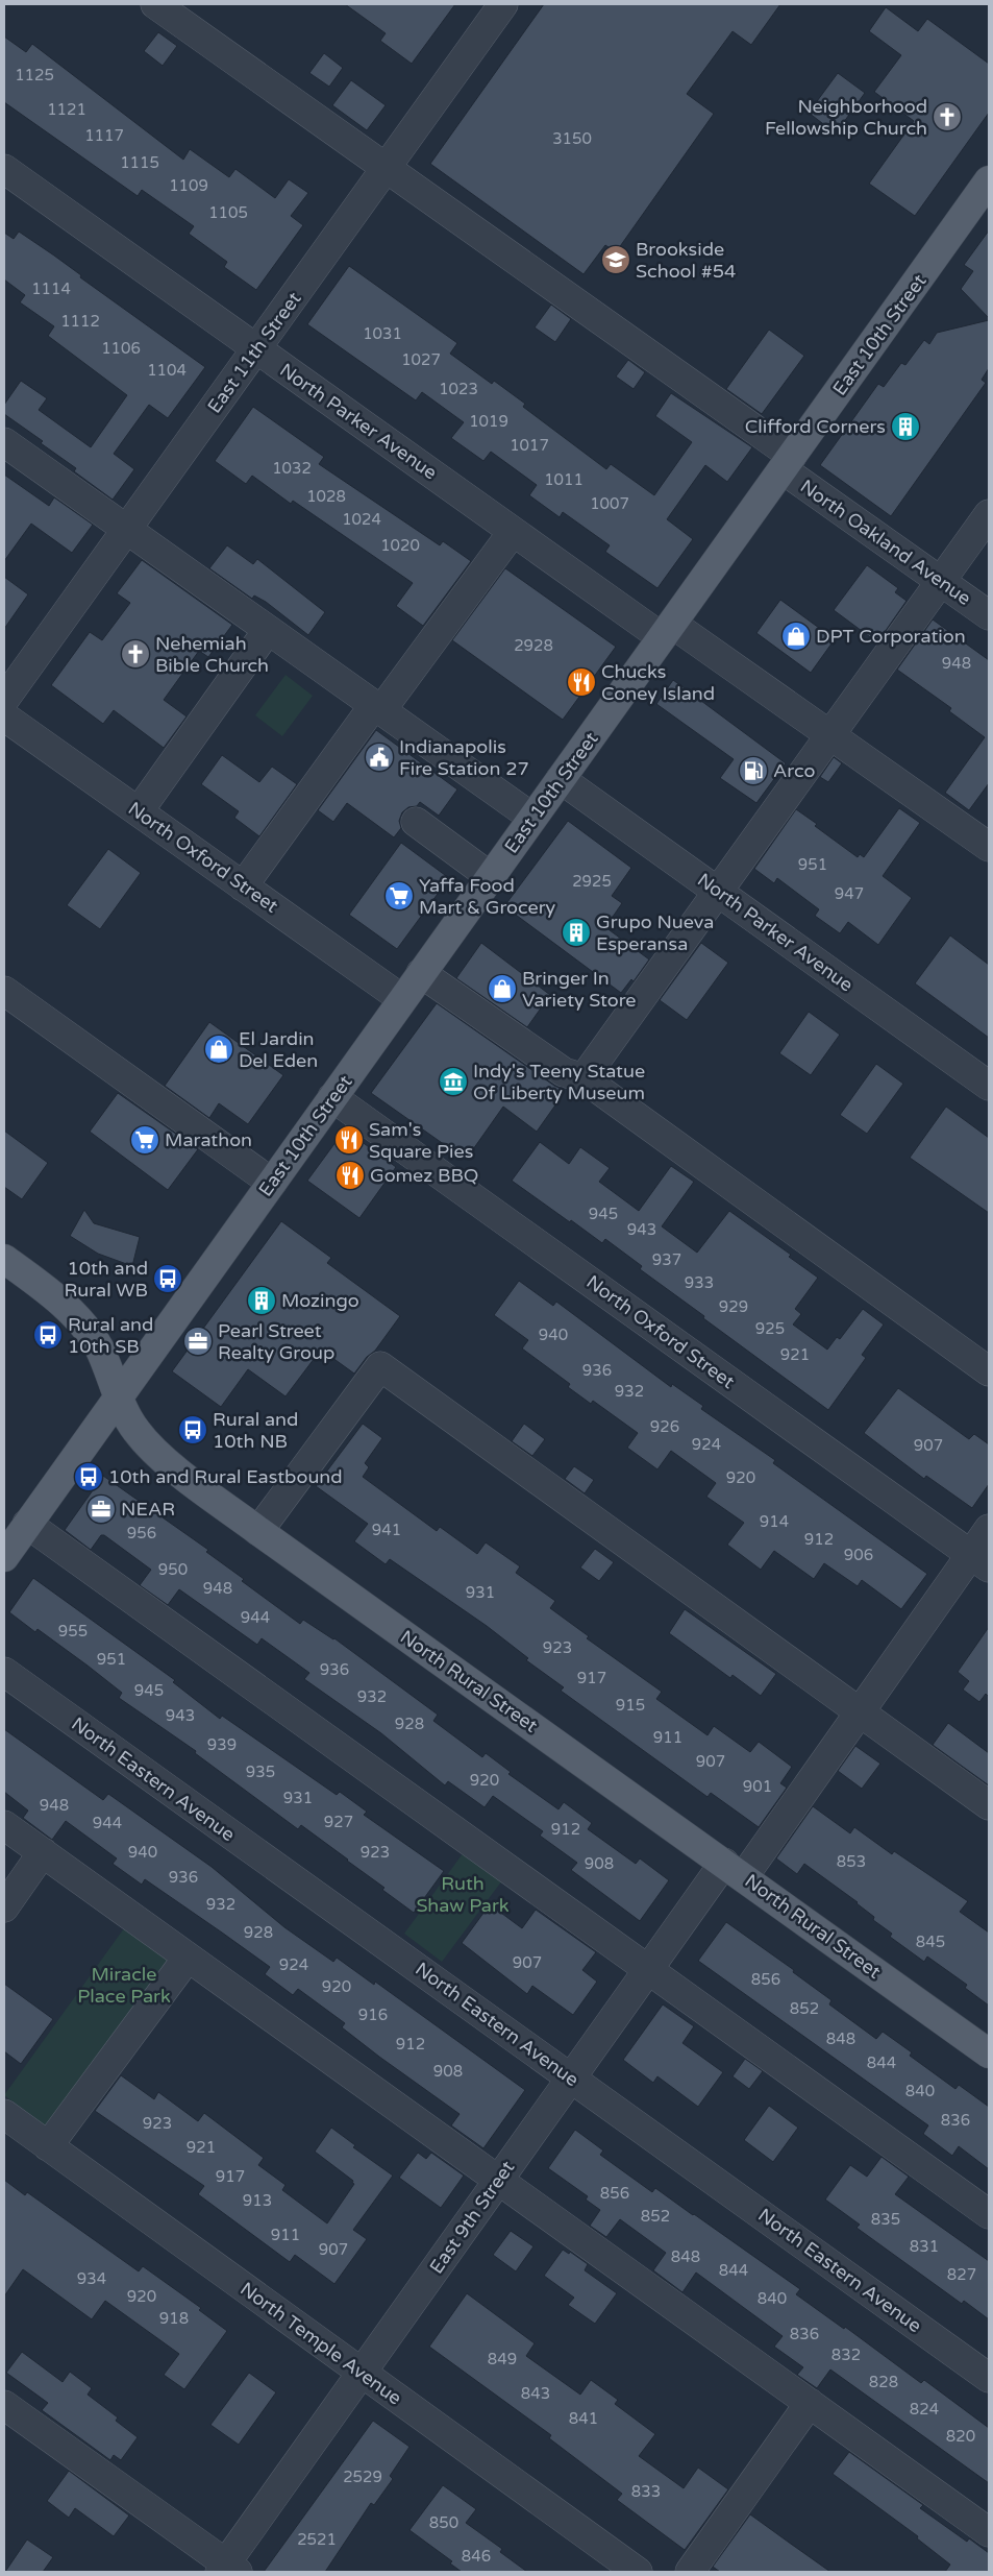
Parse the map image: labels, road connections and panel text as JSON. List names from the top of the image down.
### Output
{
  "streets": {
    "main road": ["East 10th Street", "North Rural Street"],
    "street": [
      "East 11th Street",
      "North Parker Avenue",
      "North Oakland Avenue",
      "North Oxford Street",
      "North Eastern Avenue",
      "East 9th Street",
      "North Temple Avenue"
    ]
  },
  "crossings": [
    ["East 10th Street", "North Parker Avenue"],
    ["East 10th Street", "North Oakland Avenue"],
    ["East 10th Street", "North Oxford Street"],
    ["East 10th Street", "North Rural Street"],
    ["East 11th Street", "North Parker Avenue"],
    ["East 11th Street", "North Oakland Avenue"],
    ["North Oxford Street", "East 9th Street"],
    ["North Rural Street", "East 9th Street"],
    ["North Eastern Avenue", "East 9th Street"],
    ["East 9th Street", "North Temple Avenue"]
  ],
  "parks": ["Ruth Shaw Park", "Miracle Place Park"],
  "places": {
    "church": ["Neighborhood Fellowship Church", "Nehemiah Bible Church"],
    "school or university": ["Brookside School #54"],
    "building": ["Clifford Corners", "Grupo Nueva Esperansa", "Mozingo"],
    "shop": ["DPT Corporation", "Bringer In Variety Store", "El Jardin Del Eden"],
    "restaurant": ["Chucks Coney Island", "Sam's Square Pies", "Gomez BBQ"],
    "public building": ["Indianapolis Fire Station 27"],
    "fuel station": ["Arco"],
    "supermarket": ["Yaffa Food Mart & Grocery", "Marathon"],
    "museum": ["Indy's Teeny Statue Of Liberty Museum"],
    "bus stop": [
      "10th and Rural WB",
      "Rural and 10th SB",
      "Rural and 10th NB",
      "10th and Rural Eastbound"
    ],
    "office": ["Pearl Street Realty Group", "NEAR"]
  },
  "house_numbers": [
    "1125",
    "1121",
    "1117",
    "3150",
    "1115",
    "1109",
    "1105",
    "1114",
    "1112",
    "1031",
    "1106",
    "1027",
    "1104",
    "1023",
    "1019",
    "1017",
    "1032",
    "1011",
    "1028",
    "1007",
    "1024",
    "1020",
    "2928",
    "948",
    "951",
    "2925",
    "947",
    "945",
    "943",
    "937",
    "933",
    "929",
    "925",
    "940",
    "921",
    "936",
    "932",
    "926",
    "924",
    "907",
    "920",
    "914",
    "941",
    "956",
    "912",
    "906",
    "950",
    "948",
    "931",
    "944",
    "955",
    "923",
    "951",
    "936",
    "917",
    "945",
    "932",
    "915",
    "943",
    "928",
    "911",
    "939",
    "907",
    "935",
    "920",
    "901",
    "931",
    "948",
    "927",
    "944",
    "912",
    "940",
    "923",
    "853",
    "908",
    "936",
    "932",
    "928",
    "845",
    "907",
    "924",
    "856",
    "920",
    "852",
    "916",
    "848",
    "912",
    "844",
    "908",
    "840",
    "836",
    "923",
    "921",
    "917",
    "856",
    "913",
    "852",
    "835",
    "911",
    "831",
    "907",
    "848",
    "844",
    "827",
    "934",
    "920",
    "840",
    "918",
    "836",
    "832",
    "849",
    "828",
    "843",
    "824",
    "841",
    "820",
    "2529",
    "833",
    "850",
    "2521",
    "846"
  ]
}
